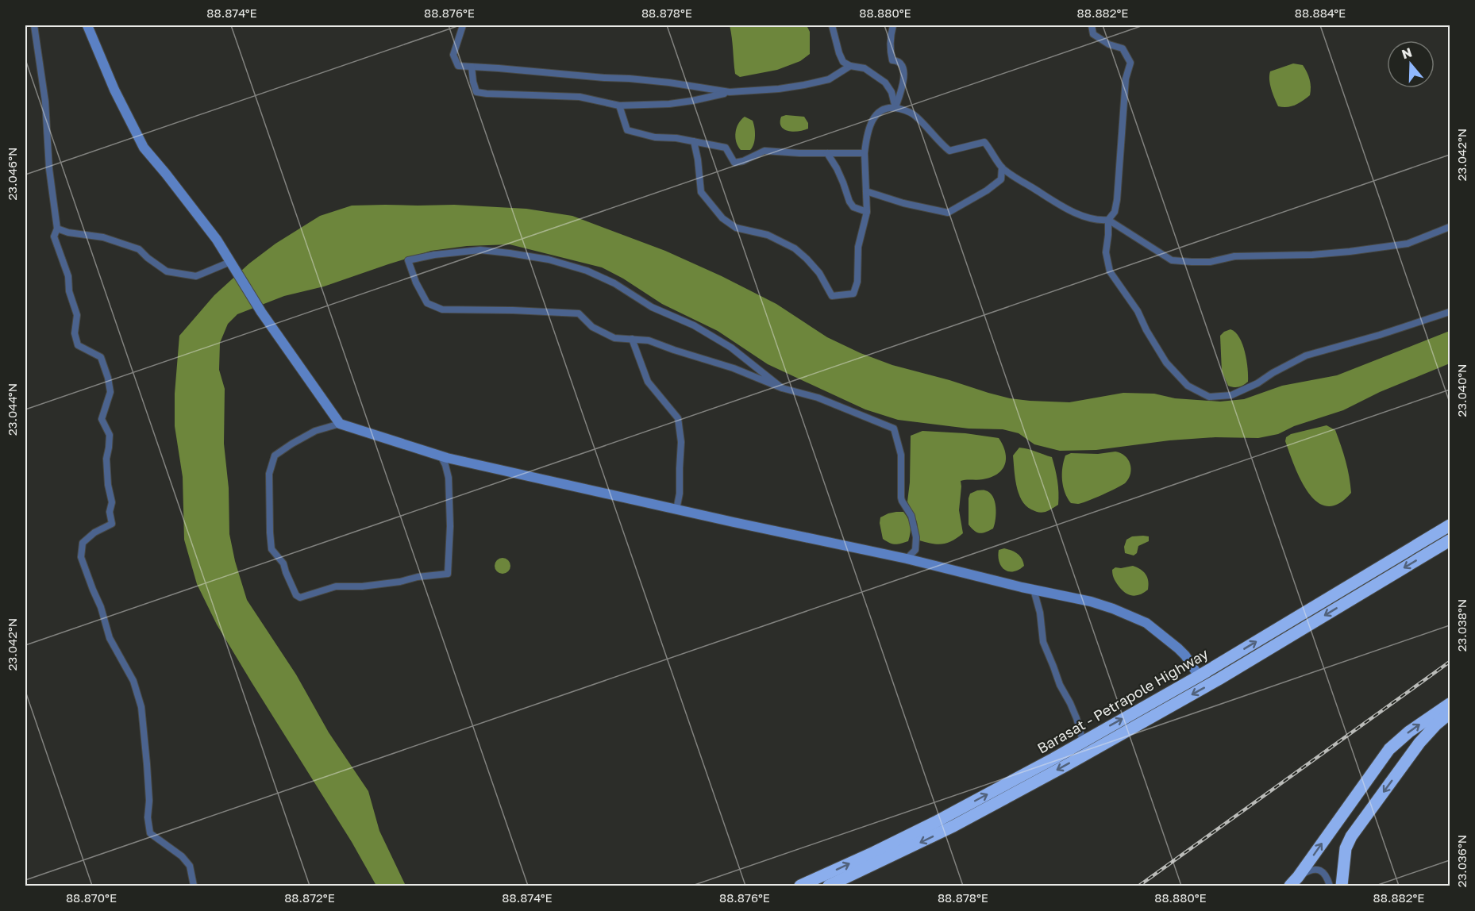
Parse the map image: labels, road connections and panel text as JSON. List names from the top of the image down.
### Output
{
  "streets": {
    "highway": ["Barasat - Petrapole Highway"]
  },
  "north": "top",
  "coordinates": [
    "88.874°E",
    "88.876°E",
    "88.878°E",
    "88.880°E",
    "88.882°E",
    "88.884°E",
    "23.042°N",
    "23.046°N",
    "23.040°N",
    "23.044°N",
    "23.038°N",
    "23.036°N",
    "88.870°E",
    "88.872°E"
  ]
}
